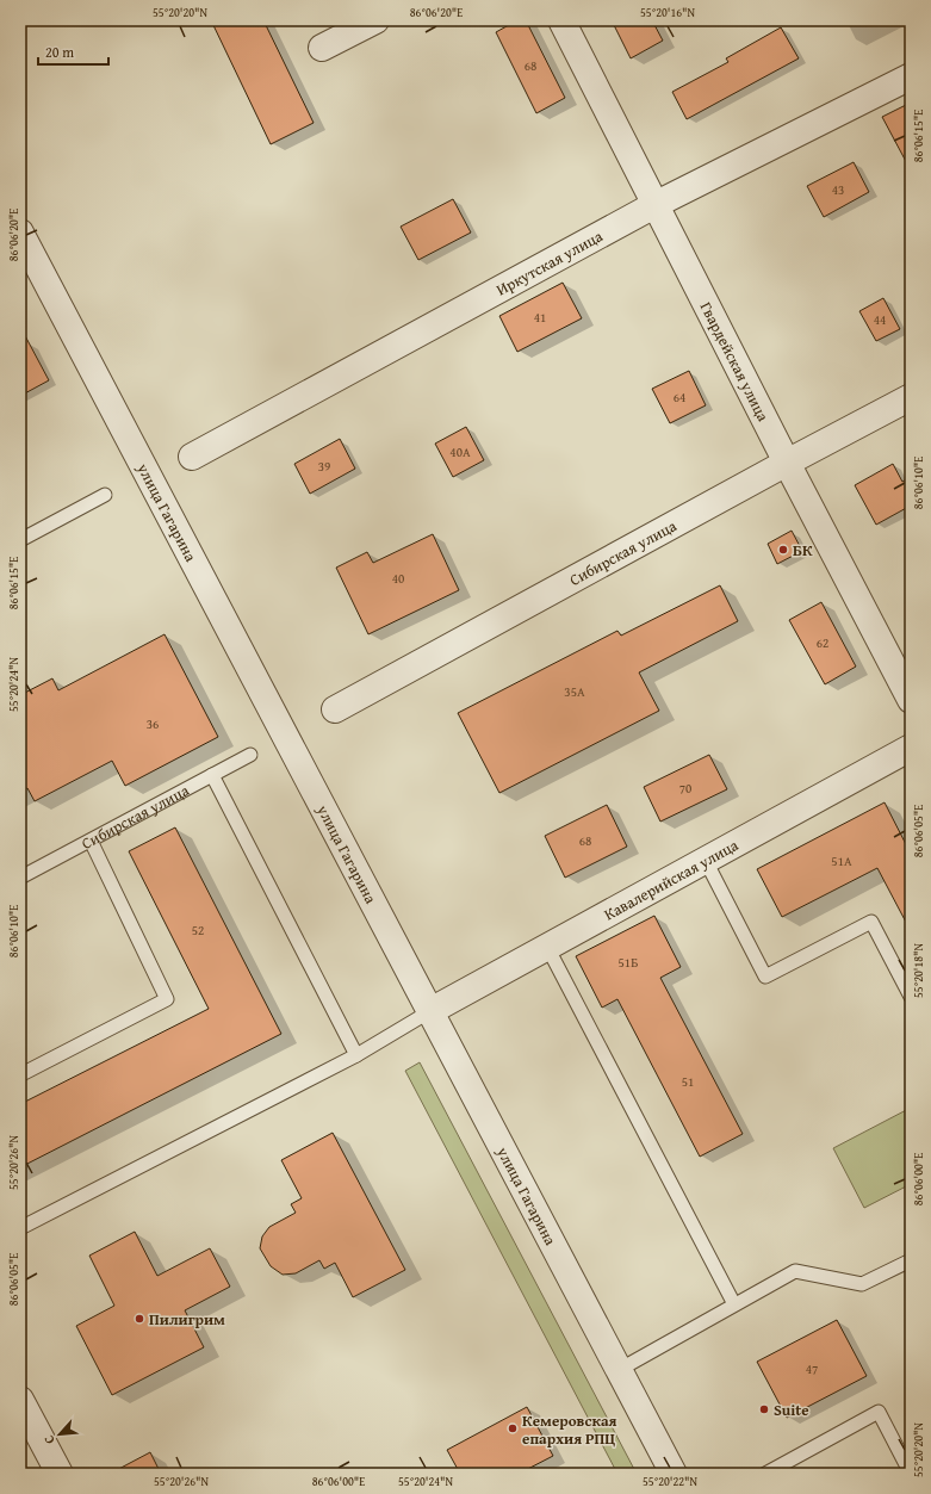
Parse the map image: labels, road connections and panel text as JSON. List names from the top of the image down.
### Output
{
  "streets": {
    "street": [
      "Иркутская улица",
      "Гвардейская улица",
      "улица Гагарина",
      "Сибирская улица",
      "Кавалерийская улица"
    ]
  },
  "crossings": [
    ["Иркутская улица", "Гвардейская улица"],
    ["Гвардейская улица", "Сибирская улица"],
    ["улица Гагарина", "Кавалерийская улица"]
  ],
  "places": [
    "БК",
    "Пилигрим",
    "Suite",
    "Кемеровская епархия РПЦ"
  ],
  "house_numbers": [
    "68",
    "43",
    "41",
    "44",
    "64",
    "40А",
    "39",
    "40",
    "62",
    "35А",
    "36",
    "70",
    "68",
    "51А",
    "52",
    "51Б",
    "51",
    "47"
  ],
  "scale_bar": "20 m",
  "north": "bottom left",
  "coordinates": [
    "55°20'20\"N",
    "86°06'20\"E",
    "55°20'16\"N",
    "86°06'15\"E",
    "86°06'10\"E",
    "55°20'24\"N",
    "86°06'05\"E",
    "55°20'18\"N",
    "55°20'26\"N",
    "86°06'00\"E",
    "55°20'22\"N"
  ]
}
